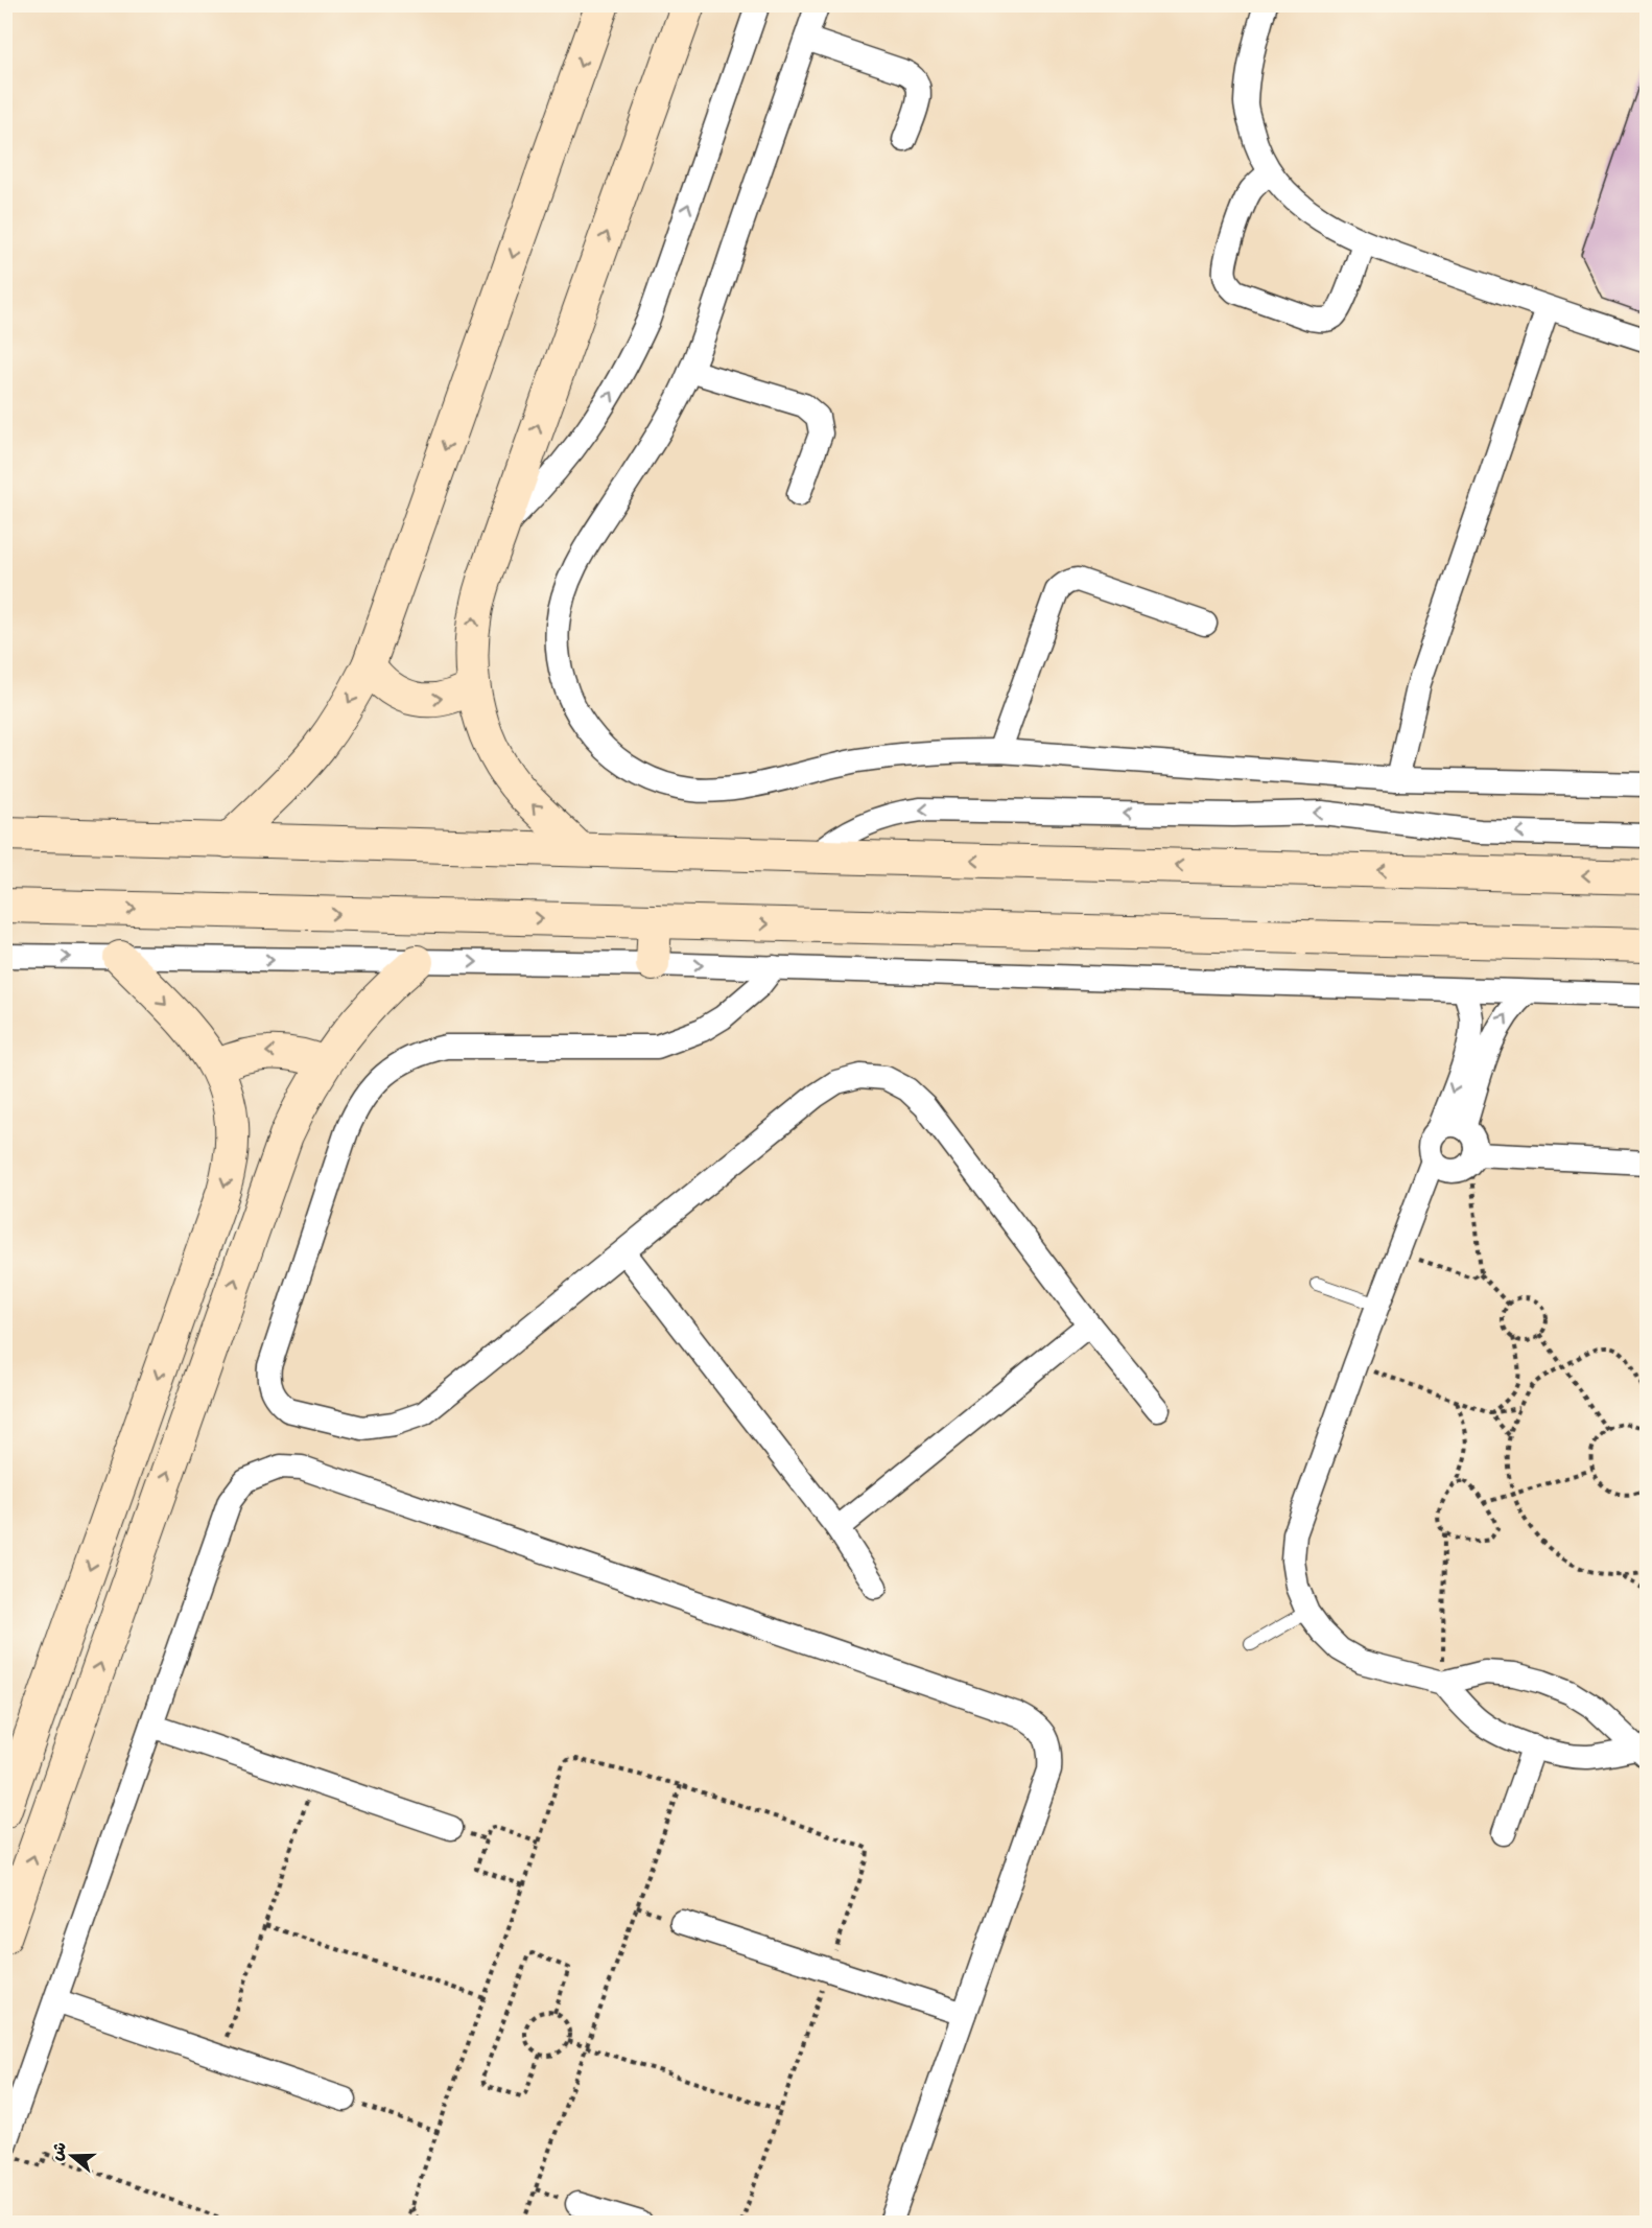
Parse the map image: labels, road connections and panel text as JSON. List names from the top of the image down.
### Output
{
  "north": "left"
}
